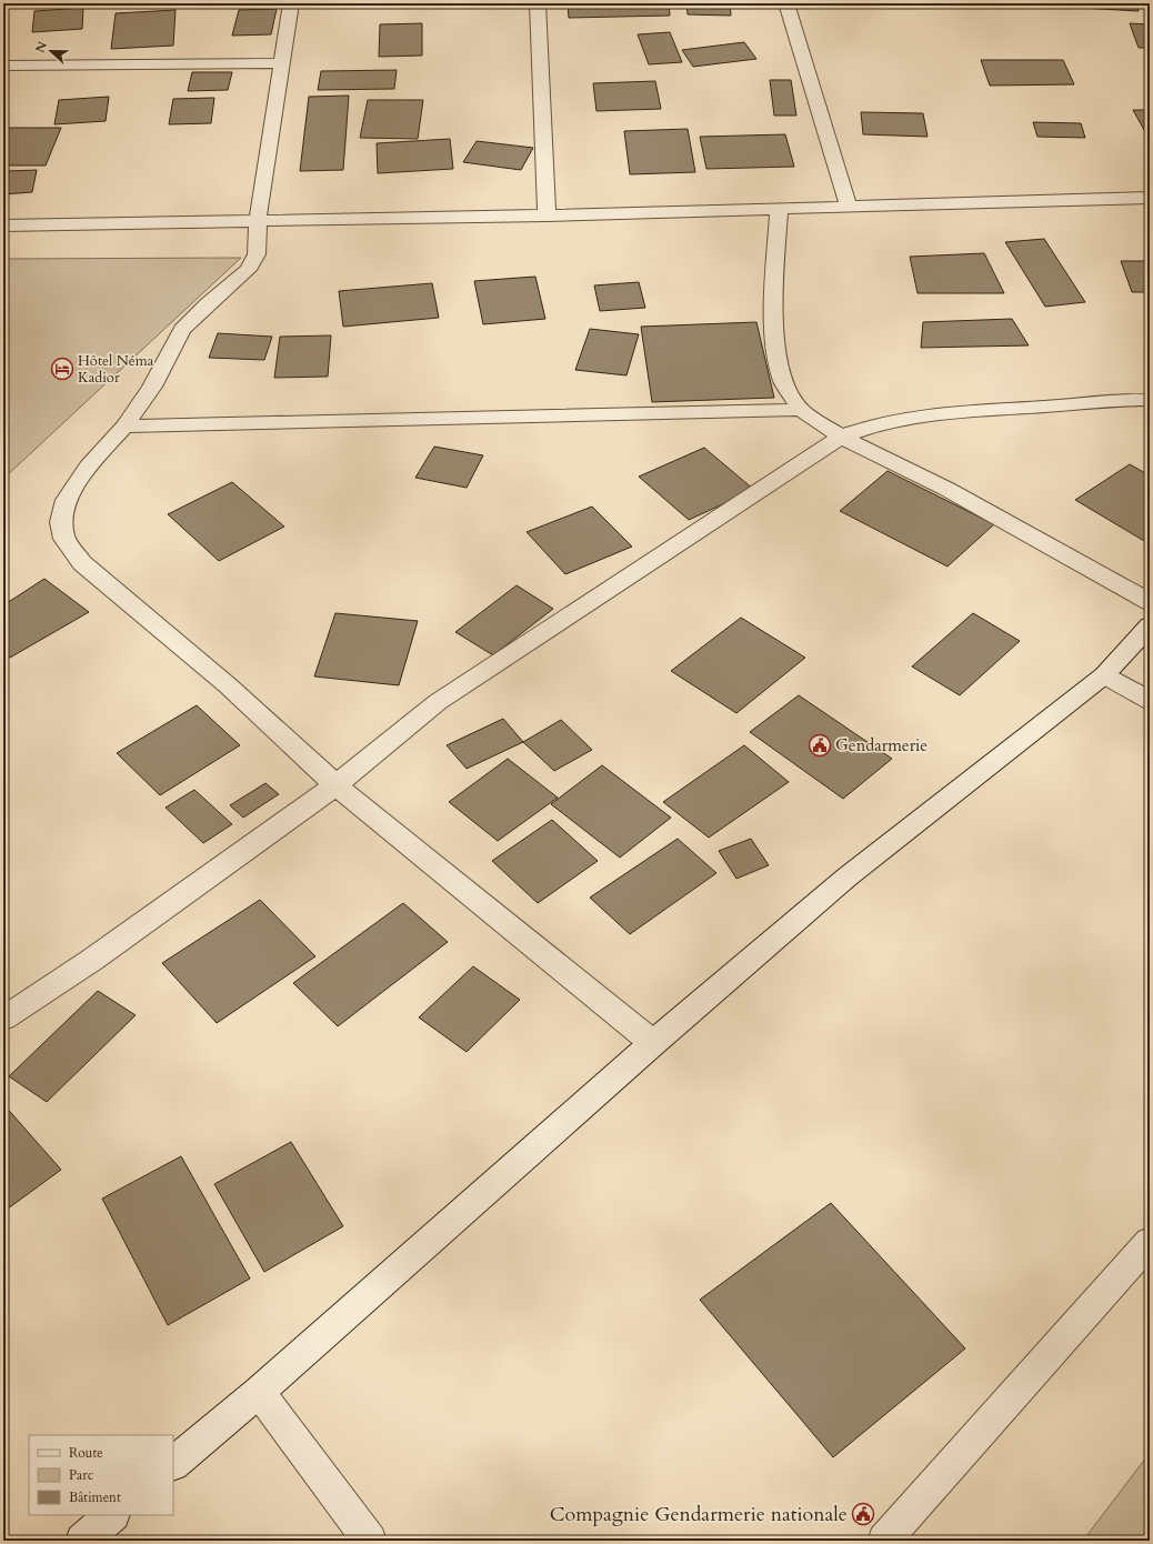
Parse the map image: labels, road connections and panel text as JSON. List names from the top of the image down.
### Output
{
  "places": {
    "hotel": ["Hôtel Néma Kadior"],
    "public building": ["Gendarmerie", "Compagnie Gendarmerie nationale"]
  },
  "legend": ["Route", "Parc", "Bâtiment"],
  "north": "left"
}
